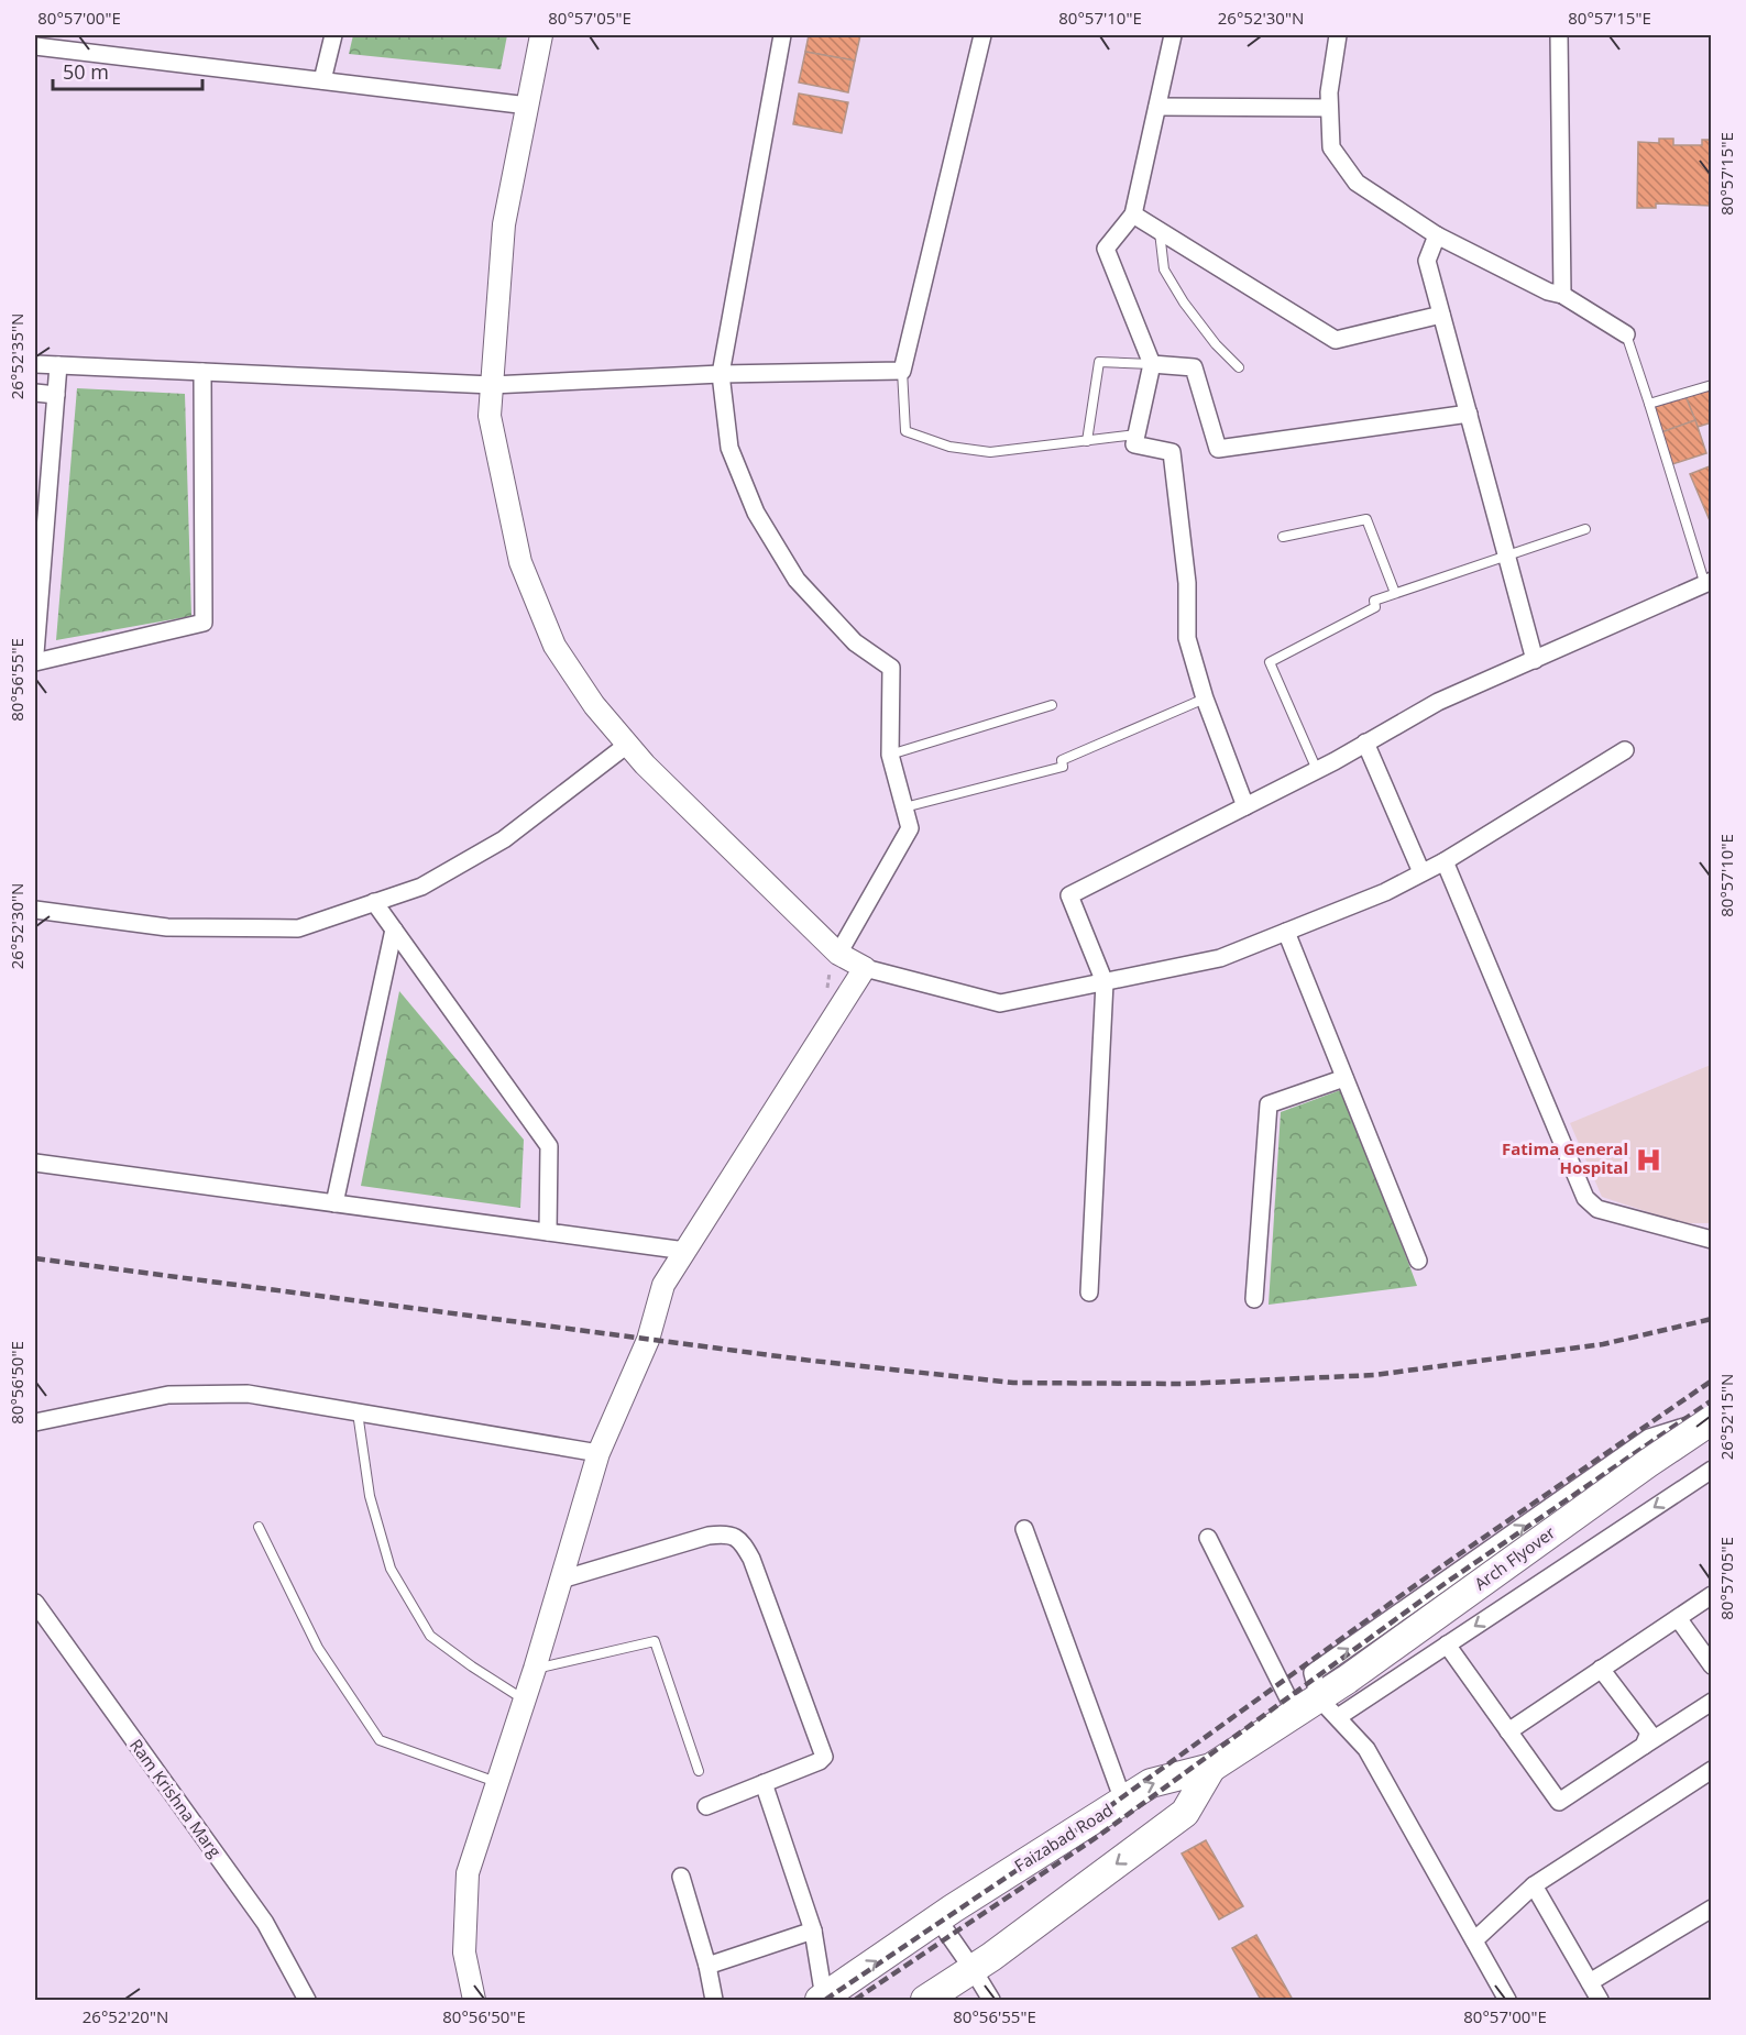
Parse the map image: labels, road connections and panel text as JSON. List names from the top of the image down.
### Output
{
  "streets": {
    "main road": ["Arch Flyover", "Faizabad Road"],
    "street": ["Ram Krishna Marg"]
  },
  "crossings": [
    ["Arch Flyover", "Faizabad Road"]
  ],
  "places": {
    "hospital": ["Fatima General Hospital"]
  },
  "scale_bar": "50 m",
  "coordinates": [
    "80°57'00\"E",
    "80°57'05\"E",
    "80°57'10\"E",
    "26°52'30\"N",
    "80°57'15\"E",
    "26°52'35\"N",
    "80°56'55\"E",
    "80°56'50\"E",
    "26°52'15\"N",
    "26°52'20\"N"
  ]
}
